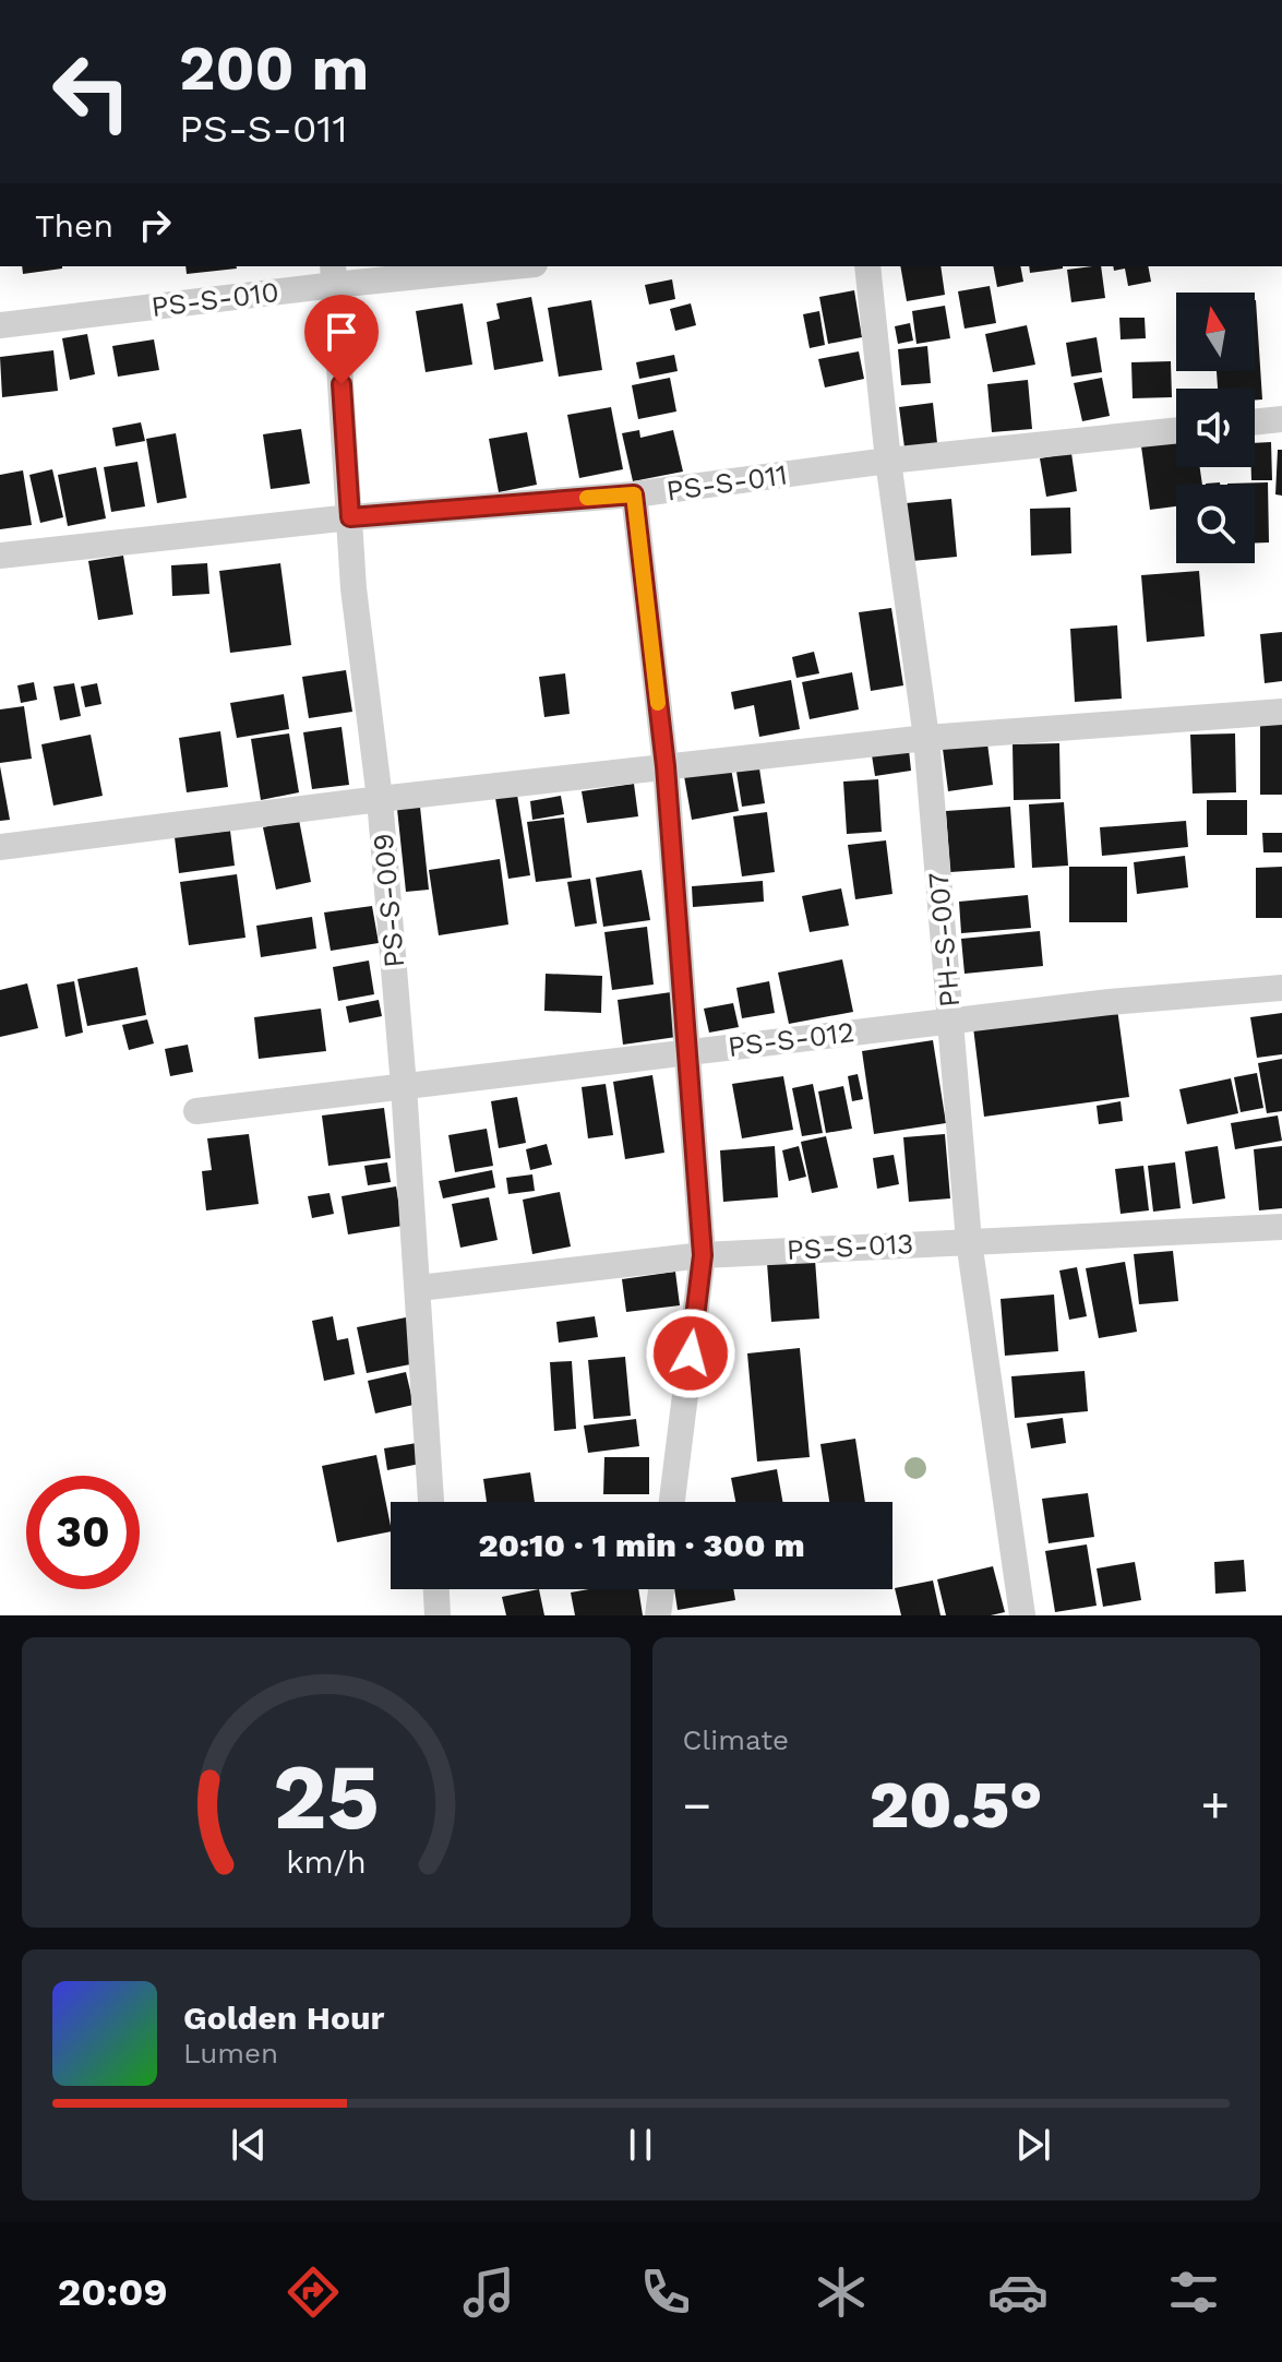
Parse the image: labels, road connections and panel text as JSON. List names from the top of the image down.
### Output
{
  "streets": {
    "street": [
      "PS-S-010",
      "PS-S-011",
      "PS-S-009",
      "PH-S-007",
      "PS-S-012",
      "PS-S-013"
    ]
  },
  "crossings": [
    ["PS-S-010", "PS-S-009"],
    ["PS-S-011", "PS-S-009"],
    ["PS-S-011", "PH-S-007"],
    ["PS-S-009", "PS-S-012"],
    ["PS-S-009", "PS-S-013"],
    ["PH-S-007", "PS-S-012"],
    ["PH-S-007", "PS-S-013"]
  ],
  "north": "top",
  "page": {
    "turn": ["200 m", "PS-S-011"],
    "then": "Then",
    "limit": "30",
    "trip": "20:10 · 1 min · 300 m",
    "tile": "Climate",
    "heat": ["−", "20.5°", "+"],
    "song": ["Golden Hour", "Lumen"],
    "tabs": "20:09",
    "gauge": ["25", "km/h"]
  }
}
